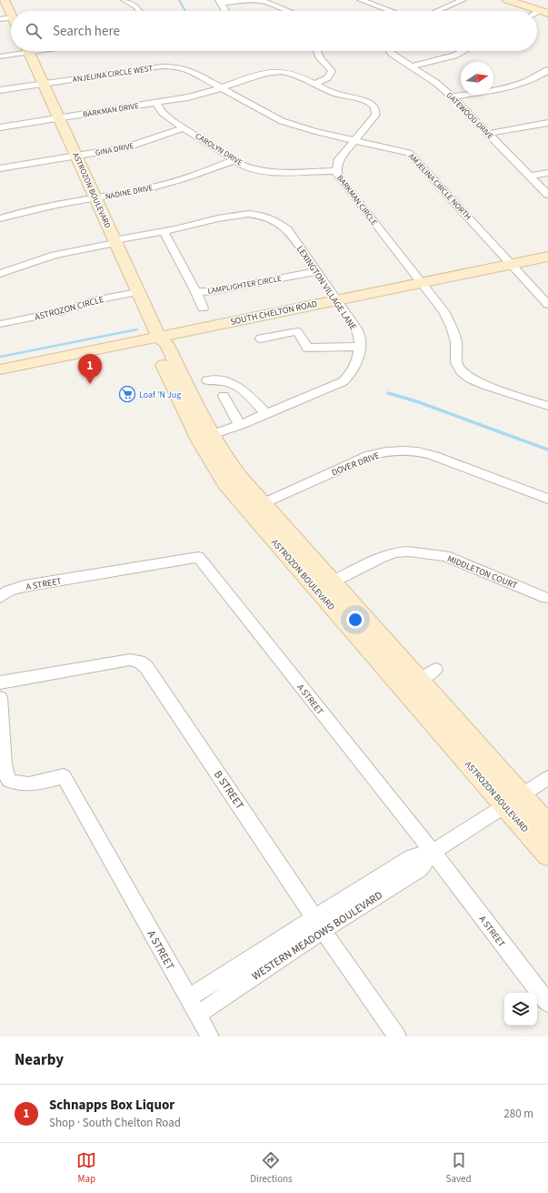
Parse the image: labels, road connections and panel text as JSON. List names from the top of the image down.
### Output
{
  "streets": {
    "main road": ["ASTROZON BOULEVARD", "SOUTH CHELTON ROAD"],
    "street": [
      "ANJELINA CIRCLE WEST",
      "BARKMAN DRIVE",
      "GATEWOOD DRIVE",
      "GINA DRIVE",
      "CAROLYN DRIVE",
      "AMJELINA CIRCLE NORTH",
      "NADINE DRIVE",
      "BARKMAN CIRCLE",
      "LAMPLIGHTER CIRCLE",
      "LEXINGTON VILLAGE LANE",
      "ASTROZON CIRCLE",
      "DOVER DRIVE",
      "MIDDLETON COURT",
      "A STREET",
      "B STREET",
      "WESTERN MEADOWS BOULEVARD"
    ]
  },
  "crossings": [
    ["ANJELINA CIRCLE WEST", "BARKMAN DRIVE"],
    ["ANJELINA CIRCLE WEST", "AMJELINA CIRCLE NORTH"],
    ["ANJELINA CIRCLE WEST", "ASTROZON BOULEVARD"],
    ["ANJELINA CIRCLE WEST", "BARKMAN CIRCLE"],
    ["BARKMAN DRIVE", "CAROLYN DRIVE"],
    ["BARKMAN DRIVE", "AMJELINA CIRCLE NORTH"],
    ["BARKMAN DRIVE", "ASTROZON BOULEVARD"],
    ["BARKMAN DRIVE", "BARKMAN CIRCLE"],
    ["GINA DRIVE", "CAROLYN DRIVE"],
    ["GINA DRIVE", "ASTROZON BOULEVARD"],
    ["CAROLYN DRIVE", "NADINE DRIVE"],
    ["CAROLYN DRIVE", "BARKMAN CIRCLE"],
    ["AMJELINA CIRCLE NORTH", "BARKMAN CIRCLE"],
    ["AMJELINA CIRCLE NORTH", "SOUTH CHELTON ROAD"],
    ["ASTROZON BOULEVARD", "NADINE DRIVE"],
    ["ASTROZON BOULEVARD", "LEXINGTON VILLAGE LANE"],
    ["ASTROZON BOULEVARD", "ASTROZON CIRCLE"],
    ["ASTROZON BOULEVARD", "SOUTH CHELTON ROAD"],
    ["ASTROZON BOULEVARD", "DOVER DRIVE"],
    ["ASTROZON BOULEVARD", "MIDDLETON COURT"],
    ["ASTROZON BOULEVARD", "WESTERN MEADOWS BOULEVARD"],
    ["BARKMAN CIRCLE", "SOUTH CHELTON ROAD"],
    ["LAMPLIGHTER CIRCLE", "LEXINGTON VILLAGE LANE"],
    ["LEXINGTON VILLAGE LANE", "SOUTH CHELTON ROAD"],
    ["A STREET", "WESTERN MEADOWS BOULEVARD"],
    ["B STREET", "WESTERN MEADOWS BOULEVARD"]
  ],
  "places": {
    "supermarket": ["Loaf 'N Jug"]
  },
  "north": "right",
  "page": {
    "search": "Search here",
    "pins": "1",
    "heading": "Nearby",
    "list": [
      {
        "mark": "1",
        "name": "Schnapps Box Liquor",
        "note": "Shop · South Chelton Road",
        "value": "280 m"
      }
    ],
    "nav": ["Map", "Directions", "Saved"]
  }
}
